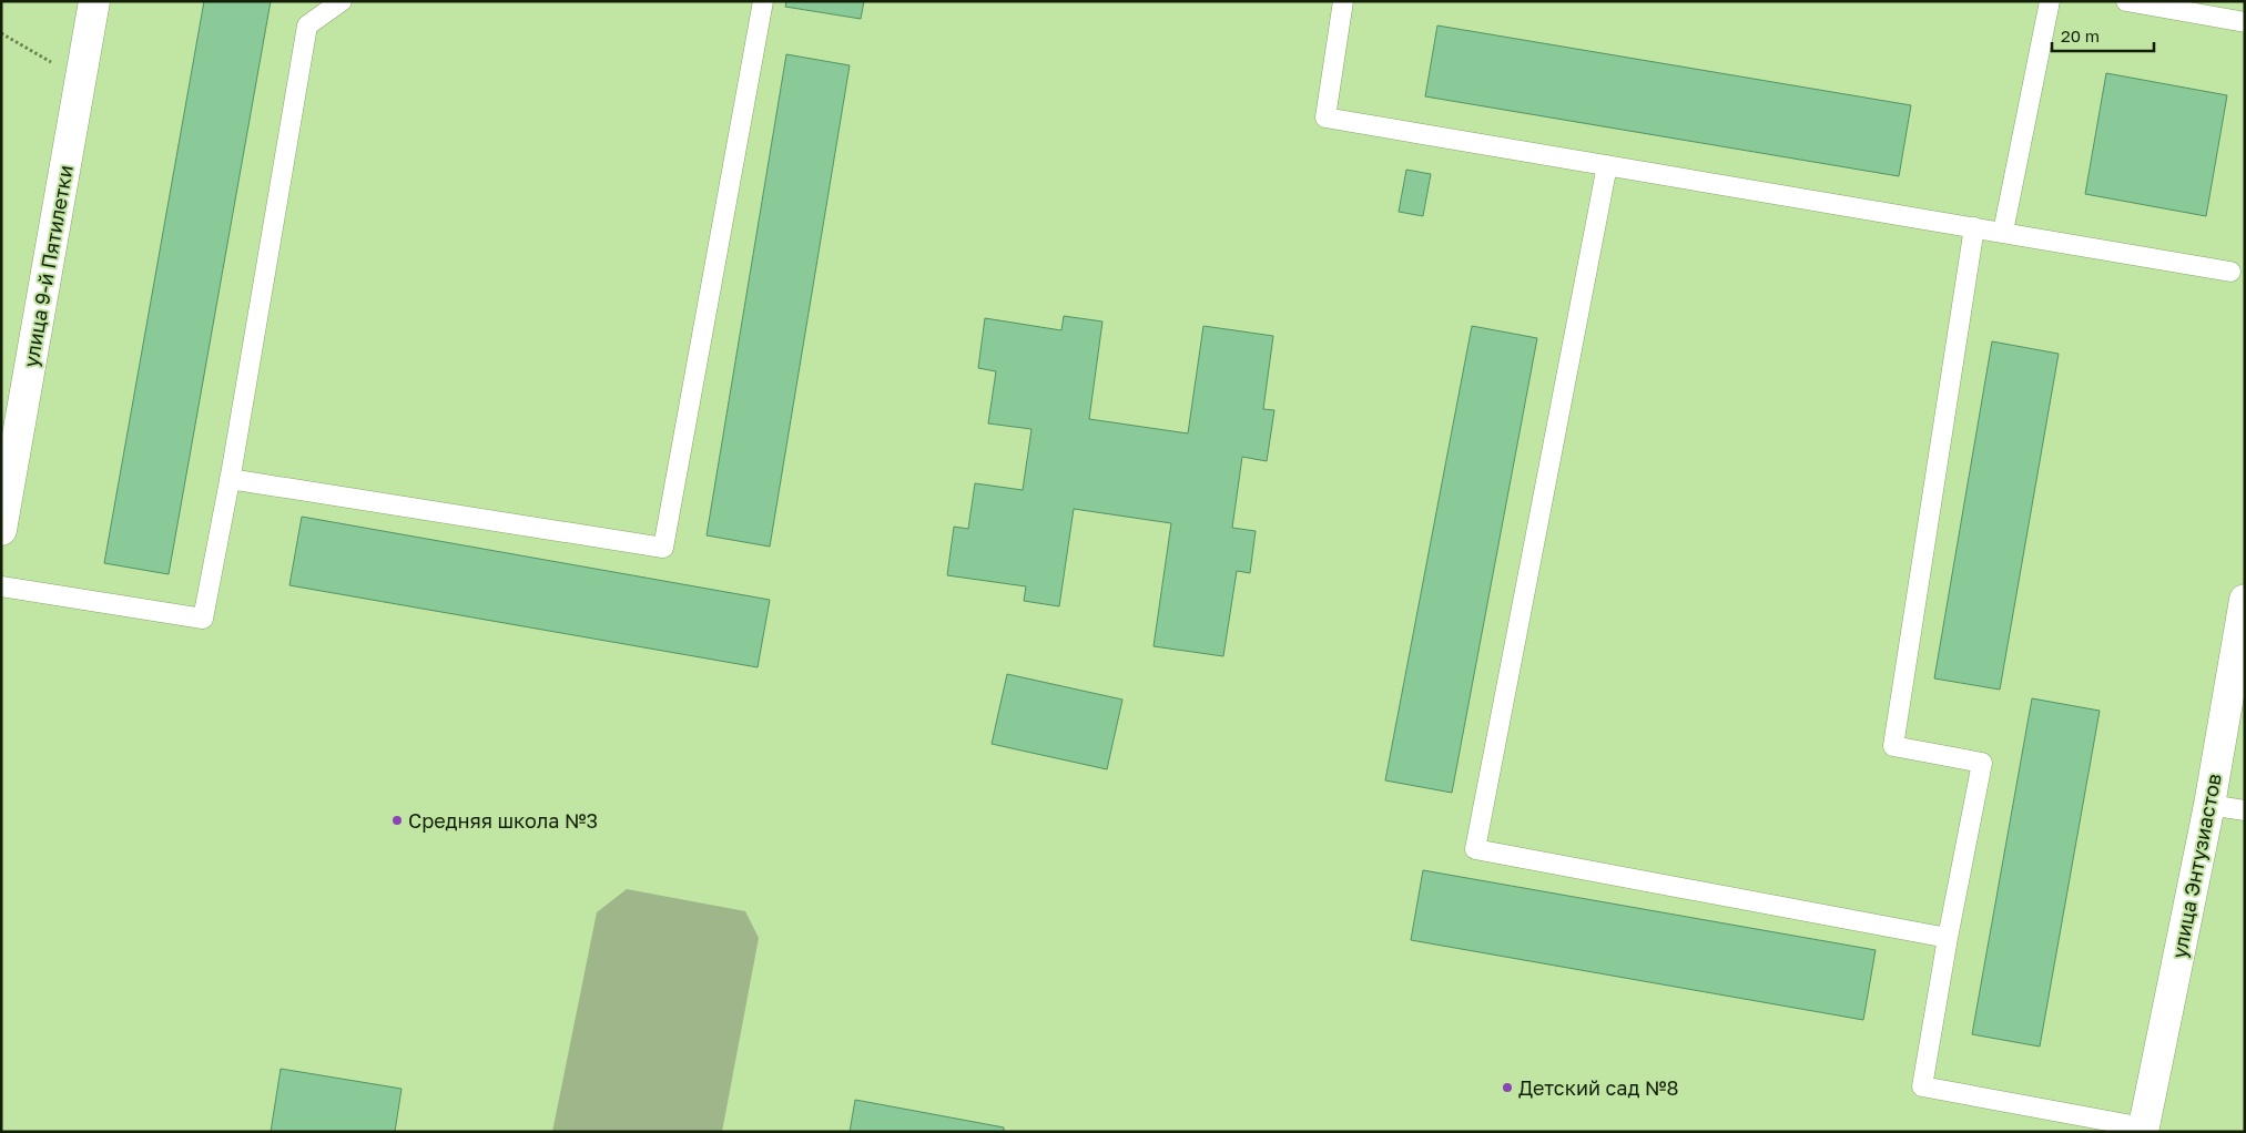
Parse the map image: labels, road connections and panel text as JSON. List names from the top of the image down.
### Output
{
  "streets": {
    "street": ["улица 9-й Пятилетки", "улица Энтузиастов"]
  },
  "places": ["Средняя школа №3", "Детский сад №8"],
  "scale_bar": "20 m"
}
